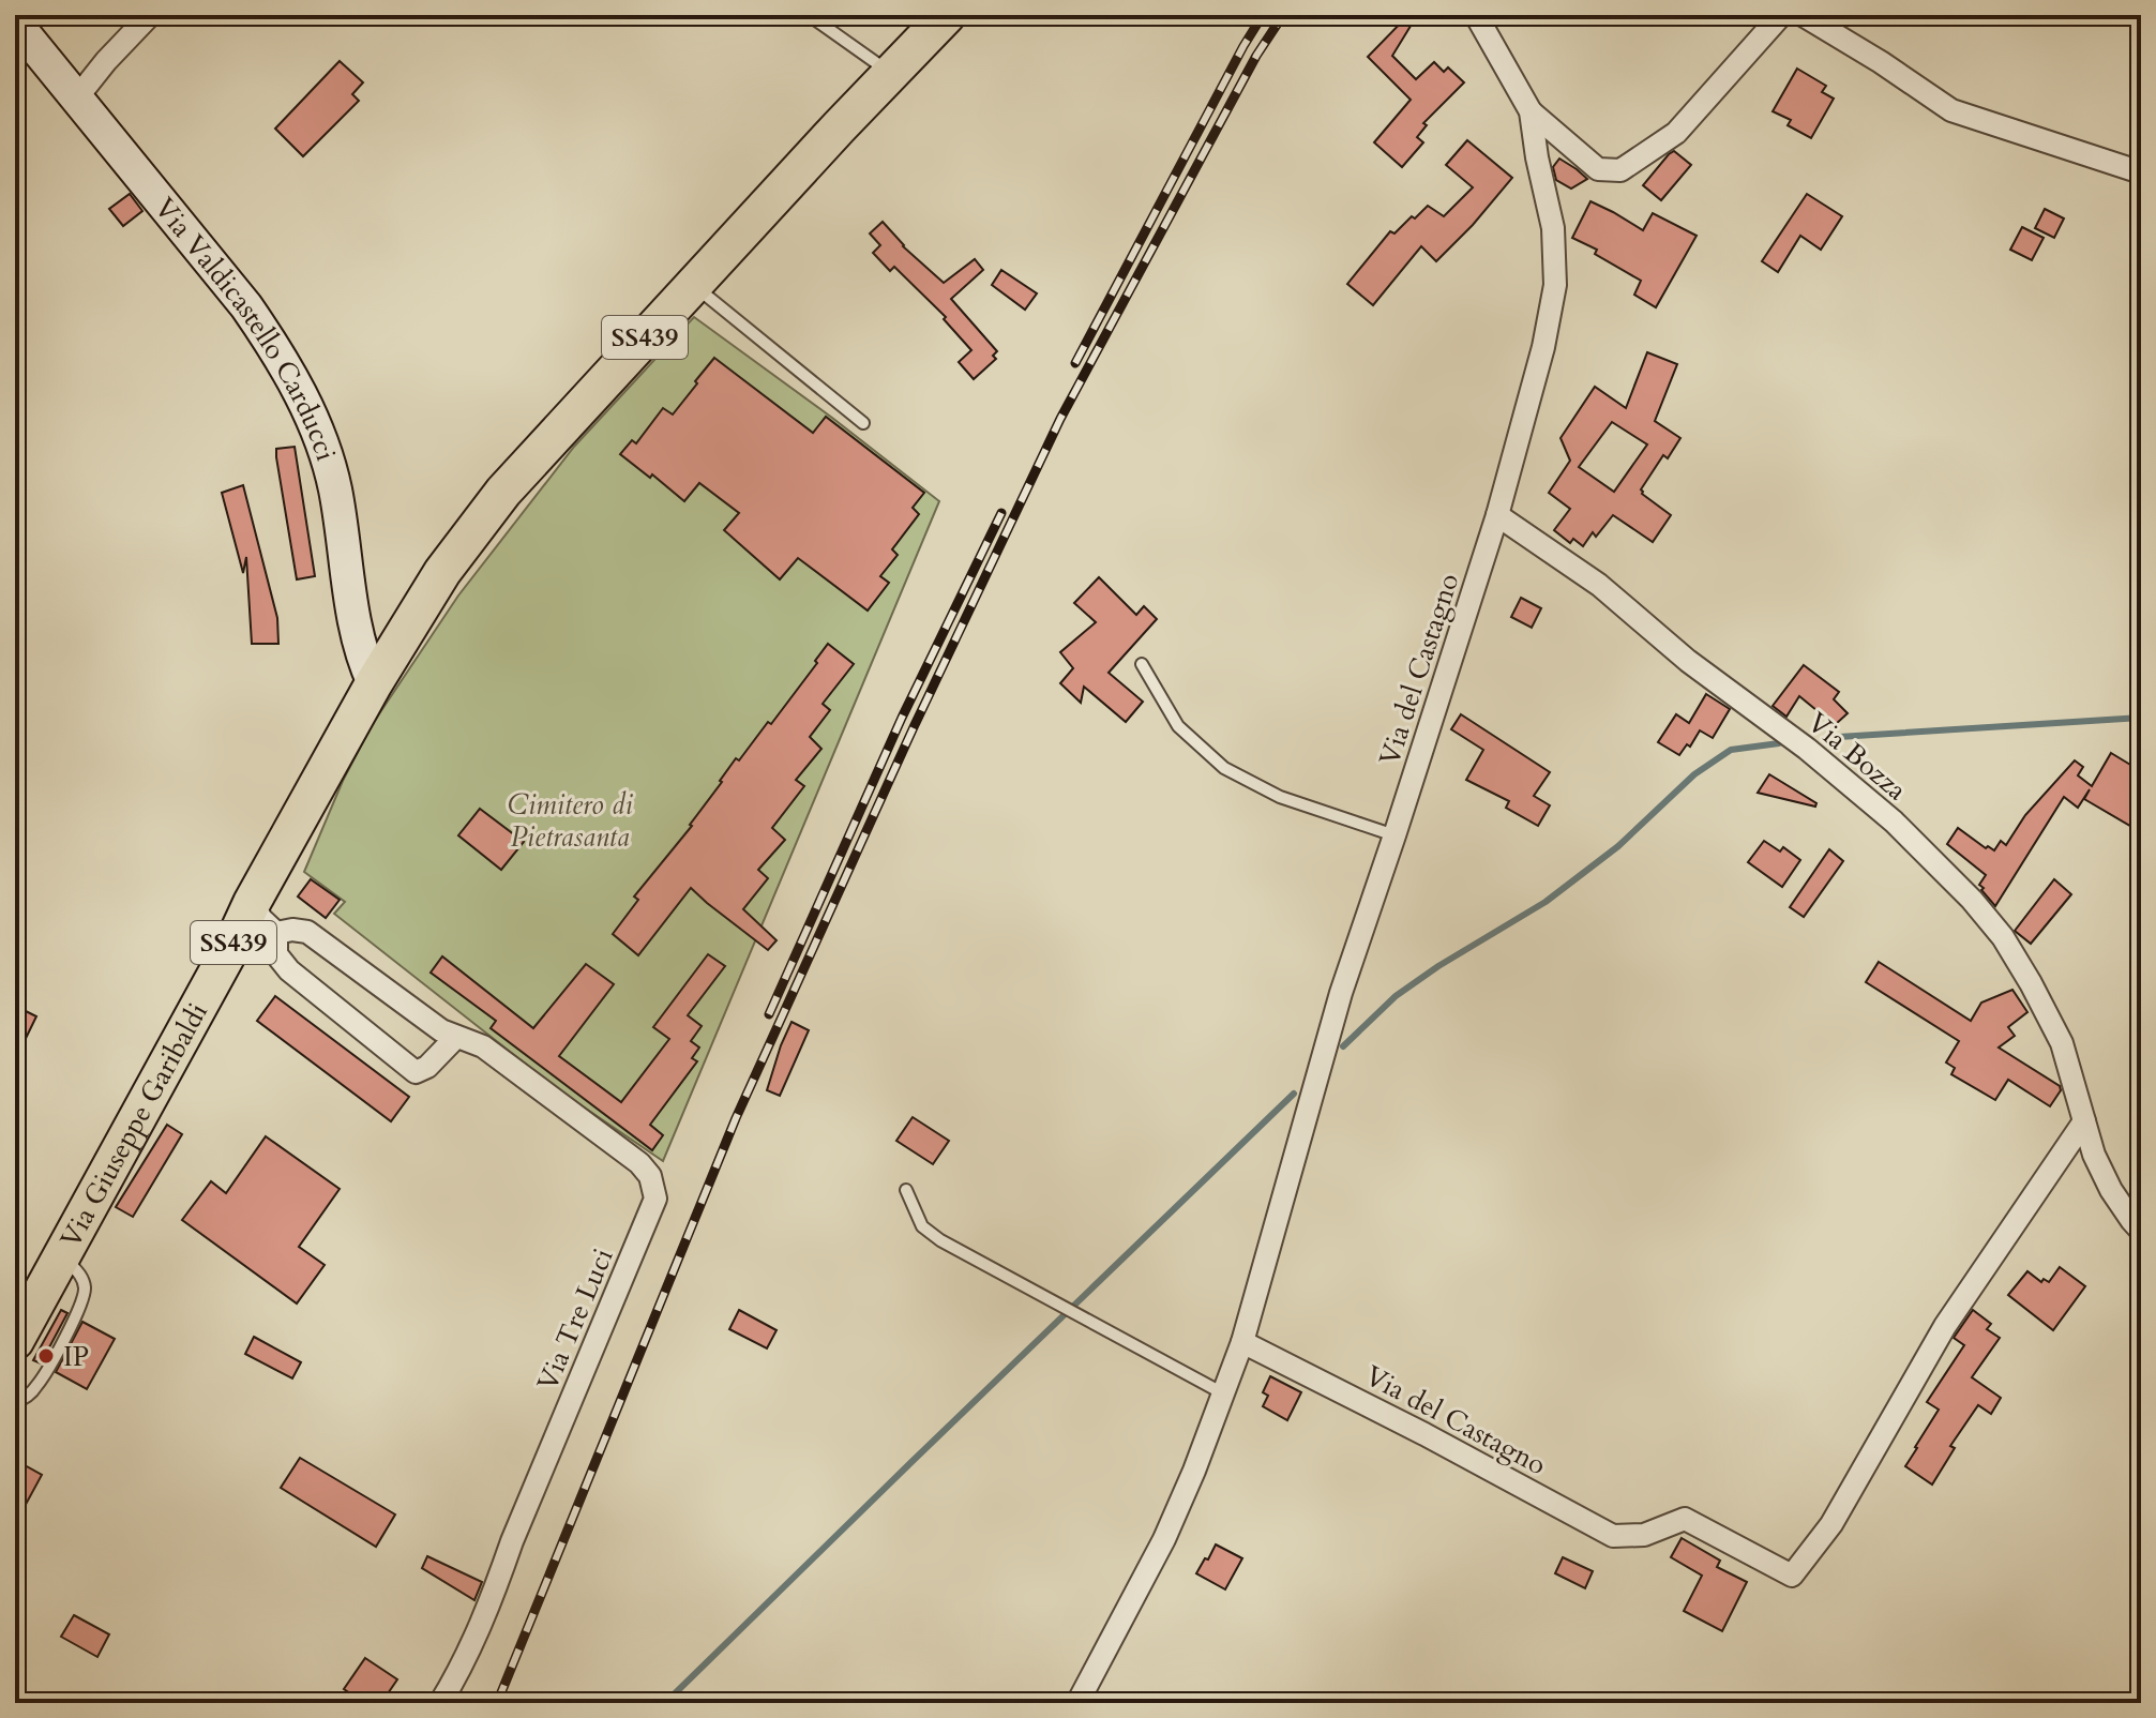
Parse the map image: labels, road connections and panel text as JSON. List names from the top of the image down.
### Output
{
  "streets": {
    "main road": ["SS439", "Via Giuseppe Garibaldi"],
    "street": [
      "Via Valdicastello Carducci",
      "Via del Castagno",
      "Via Bozza",
      "Via Tre Luci"
    ]
  },
  "crossings": [
    ["Via Valdicastello Carducci", "SS439"],
    ["Via Valdicastello Carducci", "Via Giuseppe Garibaldi"],
    ["SS439", "Via Giuseppe Garibaldi"],
    ["Via del Castagno", "Via Bozza"]
  ],
  "parks": ["Cimitero di Pietrasanta"],
  "places": ["IP"]
}
